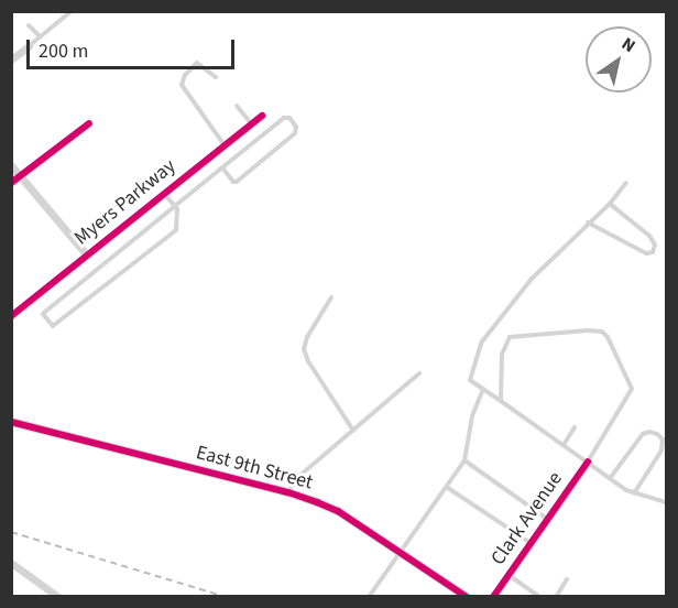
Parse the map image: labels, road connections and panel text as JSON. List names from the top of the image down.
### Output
{
  "streets": {
    "street": ["Myers Parkway", "East 9th Street", "Clark Avenue"]
  },
  "scale_bar": "200 m",
  "north": "top right"
}
